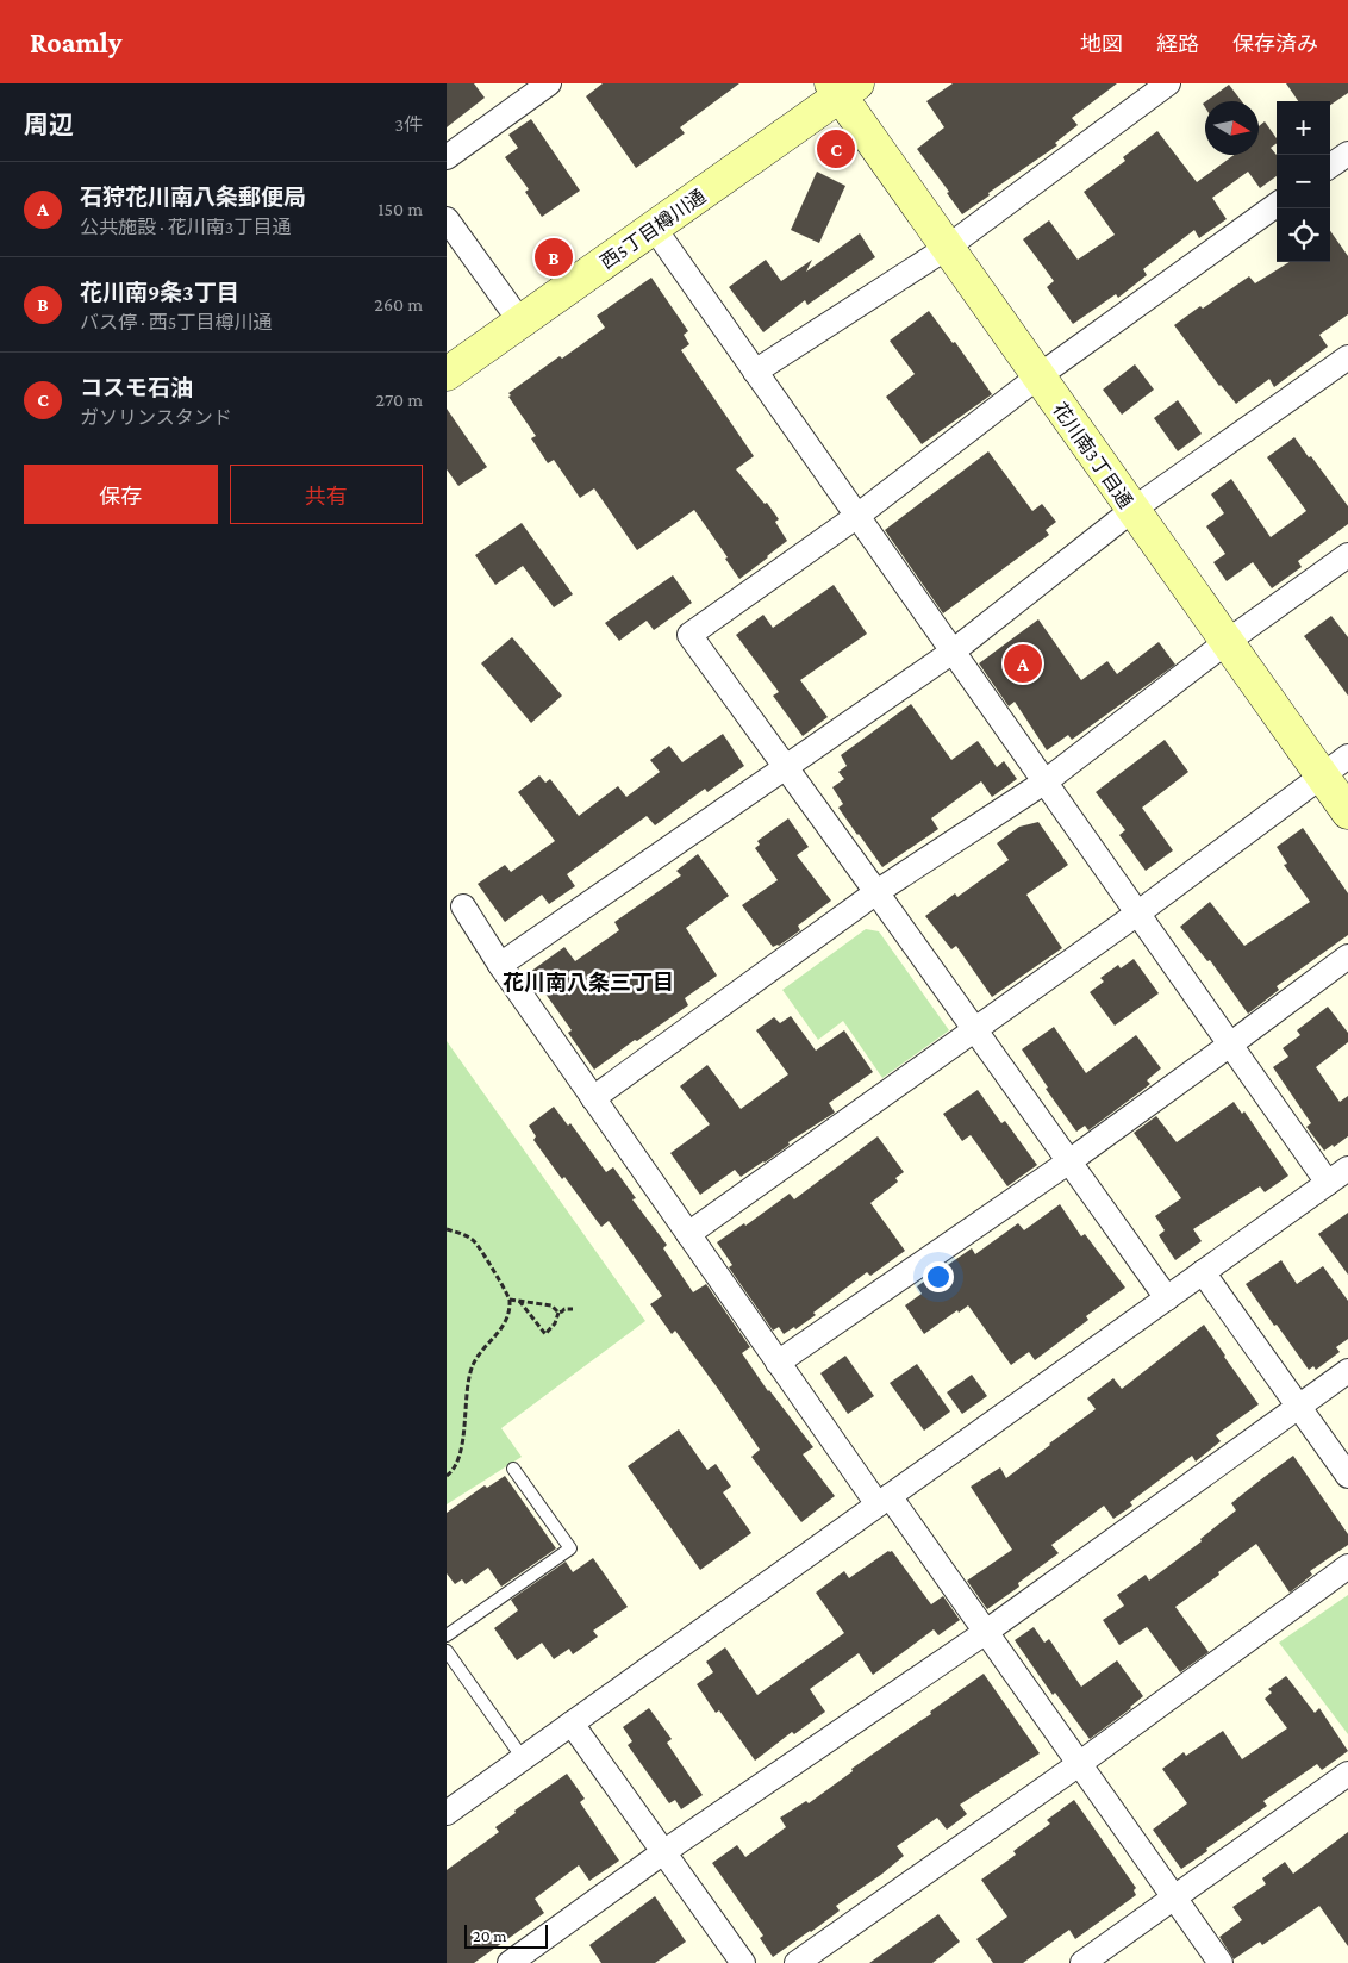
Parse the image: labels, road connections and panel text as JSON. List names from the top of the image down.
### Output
{
  "streets": {
    "street": ["西5丁目樽川通", "花川南3丁目通"]
  },
  "crossings": [
    ["西5丁目樽川通", "花川南3丁目通"]
  ],
  "districts": ["花川南八条三丁目"],
  "scale_bar": "20 m",
  "north": "right",
  "page": {
    "header": "Roamly",
    "nav": ["地図", "経路", "保存済み"],
    "heading": ["周辺", "3件"],
    "map_buttons": ["+", "−"],
    "pins": ["C", "B", "A"],
    "list": [
      {
        "mark": "A",
        "name": "石狩花川南八条郵便局",
        "note": "公共施設 · 花川南3丁目通",
        "value": "150 m"
      },
      {
        "mark": "B",
        "name": "花川南9条3丁目",
        "note": "バス停 · 西5丁目樽川通",
        "value": "260 m"
      },
      {
        "mark": "C",
        "name": "コスモ石油",
        "note": "ガソリンスタンド",
        "value": "270 m"
      }
    ],
    "buttons": ["保存", "共有"],
    "scale": "20 m"
  }
}
